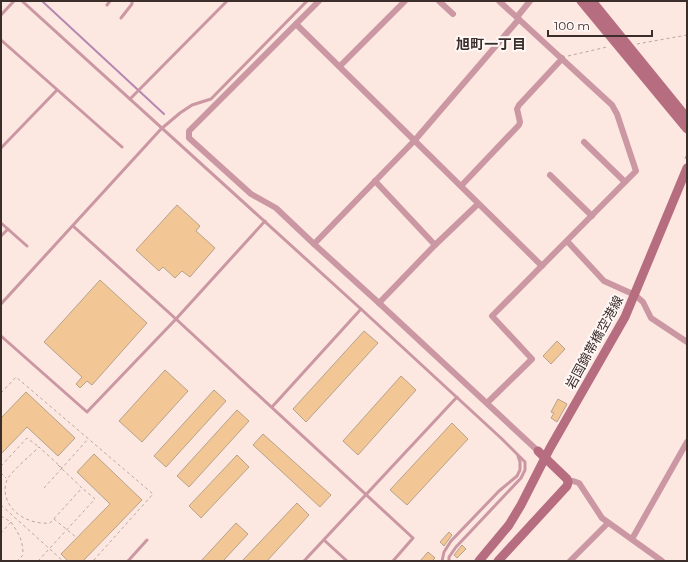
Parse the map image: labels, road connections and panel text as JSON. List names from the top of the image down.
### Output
{
  "streets": {
    "street": ["岩国錦帯橋空港線"]
  },
  "districts": ["旭町一丁目"],
  "scale_bar": "100 m"
}
